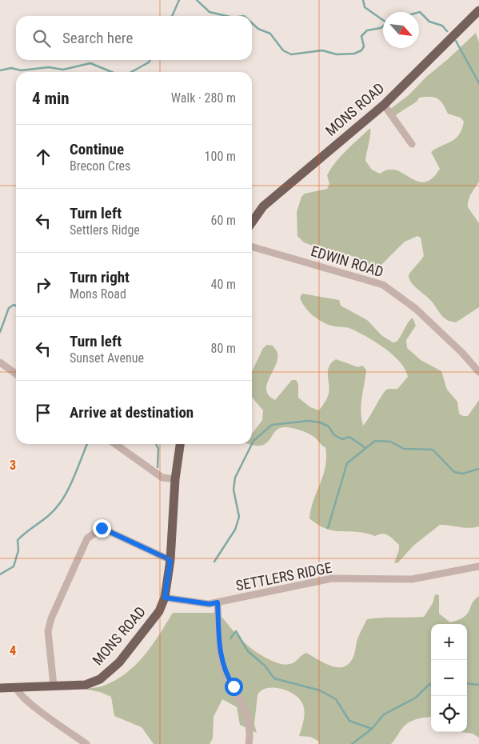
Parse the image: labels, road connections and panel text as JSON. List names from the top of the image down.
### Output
{
  "streets": {
    "main road": ["MONS ROAD"],
    "street": ["EDWIN ROAD", "SETTLERS RIDGE"]
  },
  "crossings": [
    ["MONS ROAD", "SETTLERS RIDGE"]
  ],
  "north": "bottom right",
  "page": {
    "search": "Search here",
    "heading": ["4 min", "Walk · 280 m"],
    "list": [
      ["Continue", "Brecon Cres", "100 m"],
      ["Turn left", "Settlers Ridge", "60 m"],
      ["Turn right", "Mons Road", "40 m"],
      ["Turn left", "Sunset Avenue", "80 m"],
      "Arrive at destination"
    ],
    "map_buttons": ["+", "−"]
  },
  "grid": {
    "rows": ["3", "4"]
  }
}
